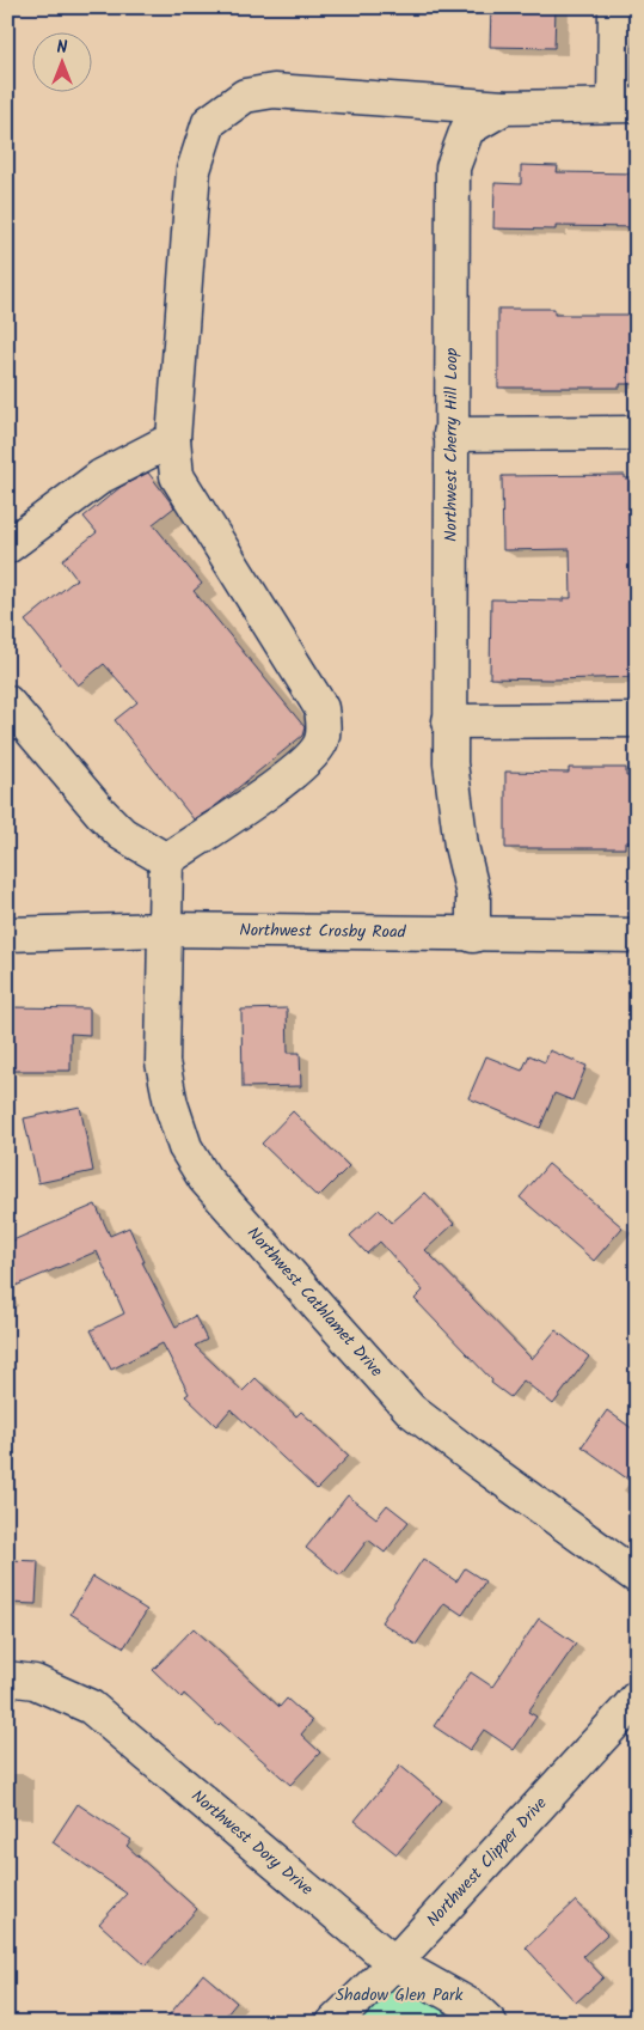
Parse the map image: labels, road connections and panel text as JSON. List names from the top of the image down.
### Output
{
  "streets": {
    "street": [
      "Northwest Cherry Hill Loop",
      "Northwest Crosby Road",
      "Northwest Cathlamet Drive",
      "Northwest Dory Drive",
      "Northwest Clipper Drive"
    ]
  },
  "crossings": [
    ["Northwest Cherry Hill Loop", "Northwest Crosby Road"],
    ["Northwest Crosby Road", "Northwest Cathlamet Drive"],
    ["Northwest Dory Drive", "Northwest Clipper Drive"]
  ],
  "parks": ["Shadow Glen Park"],
  "north": "top"
}
